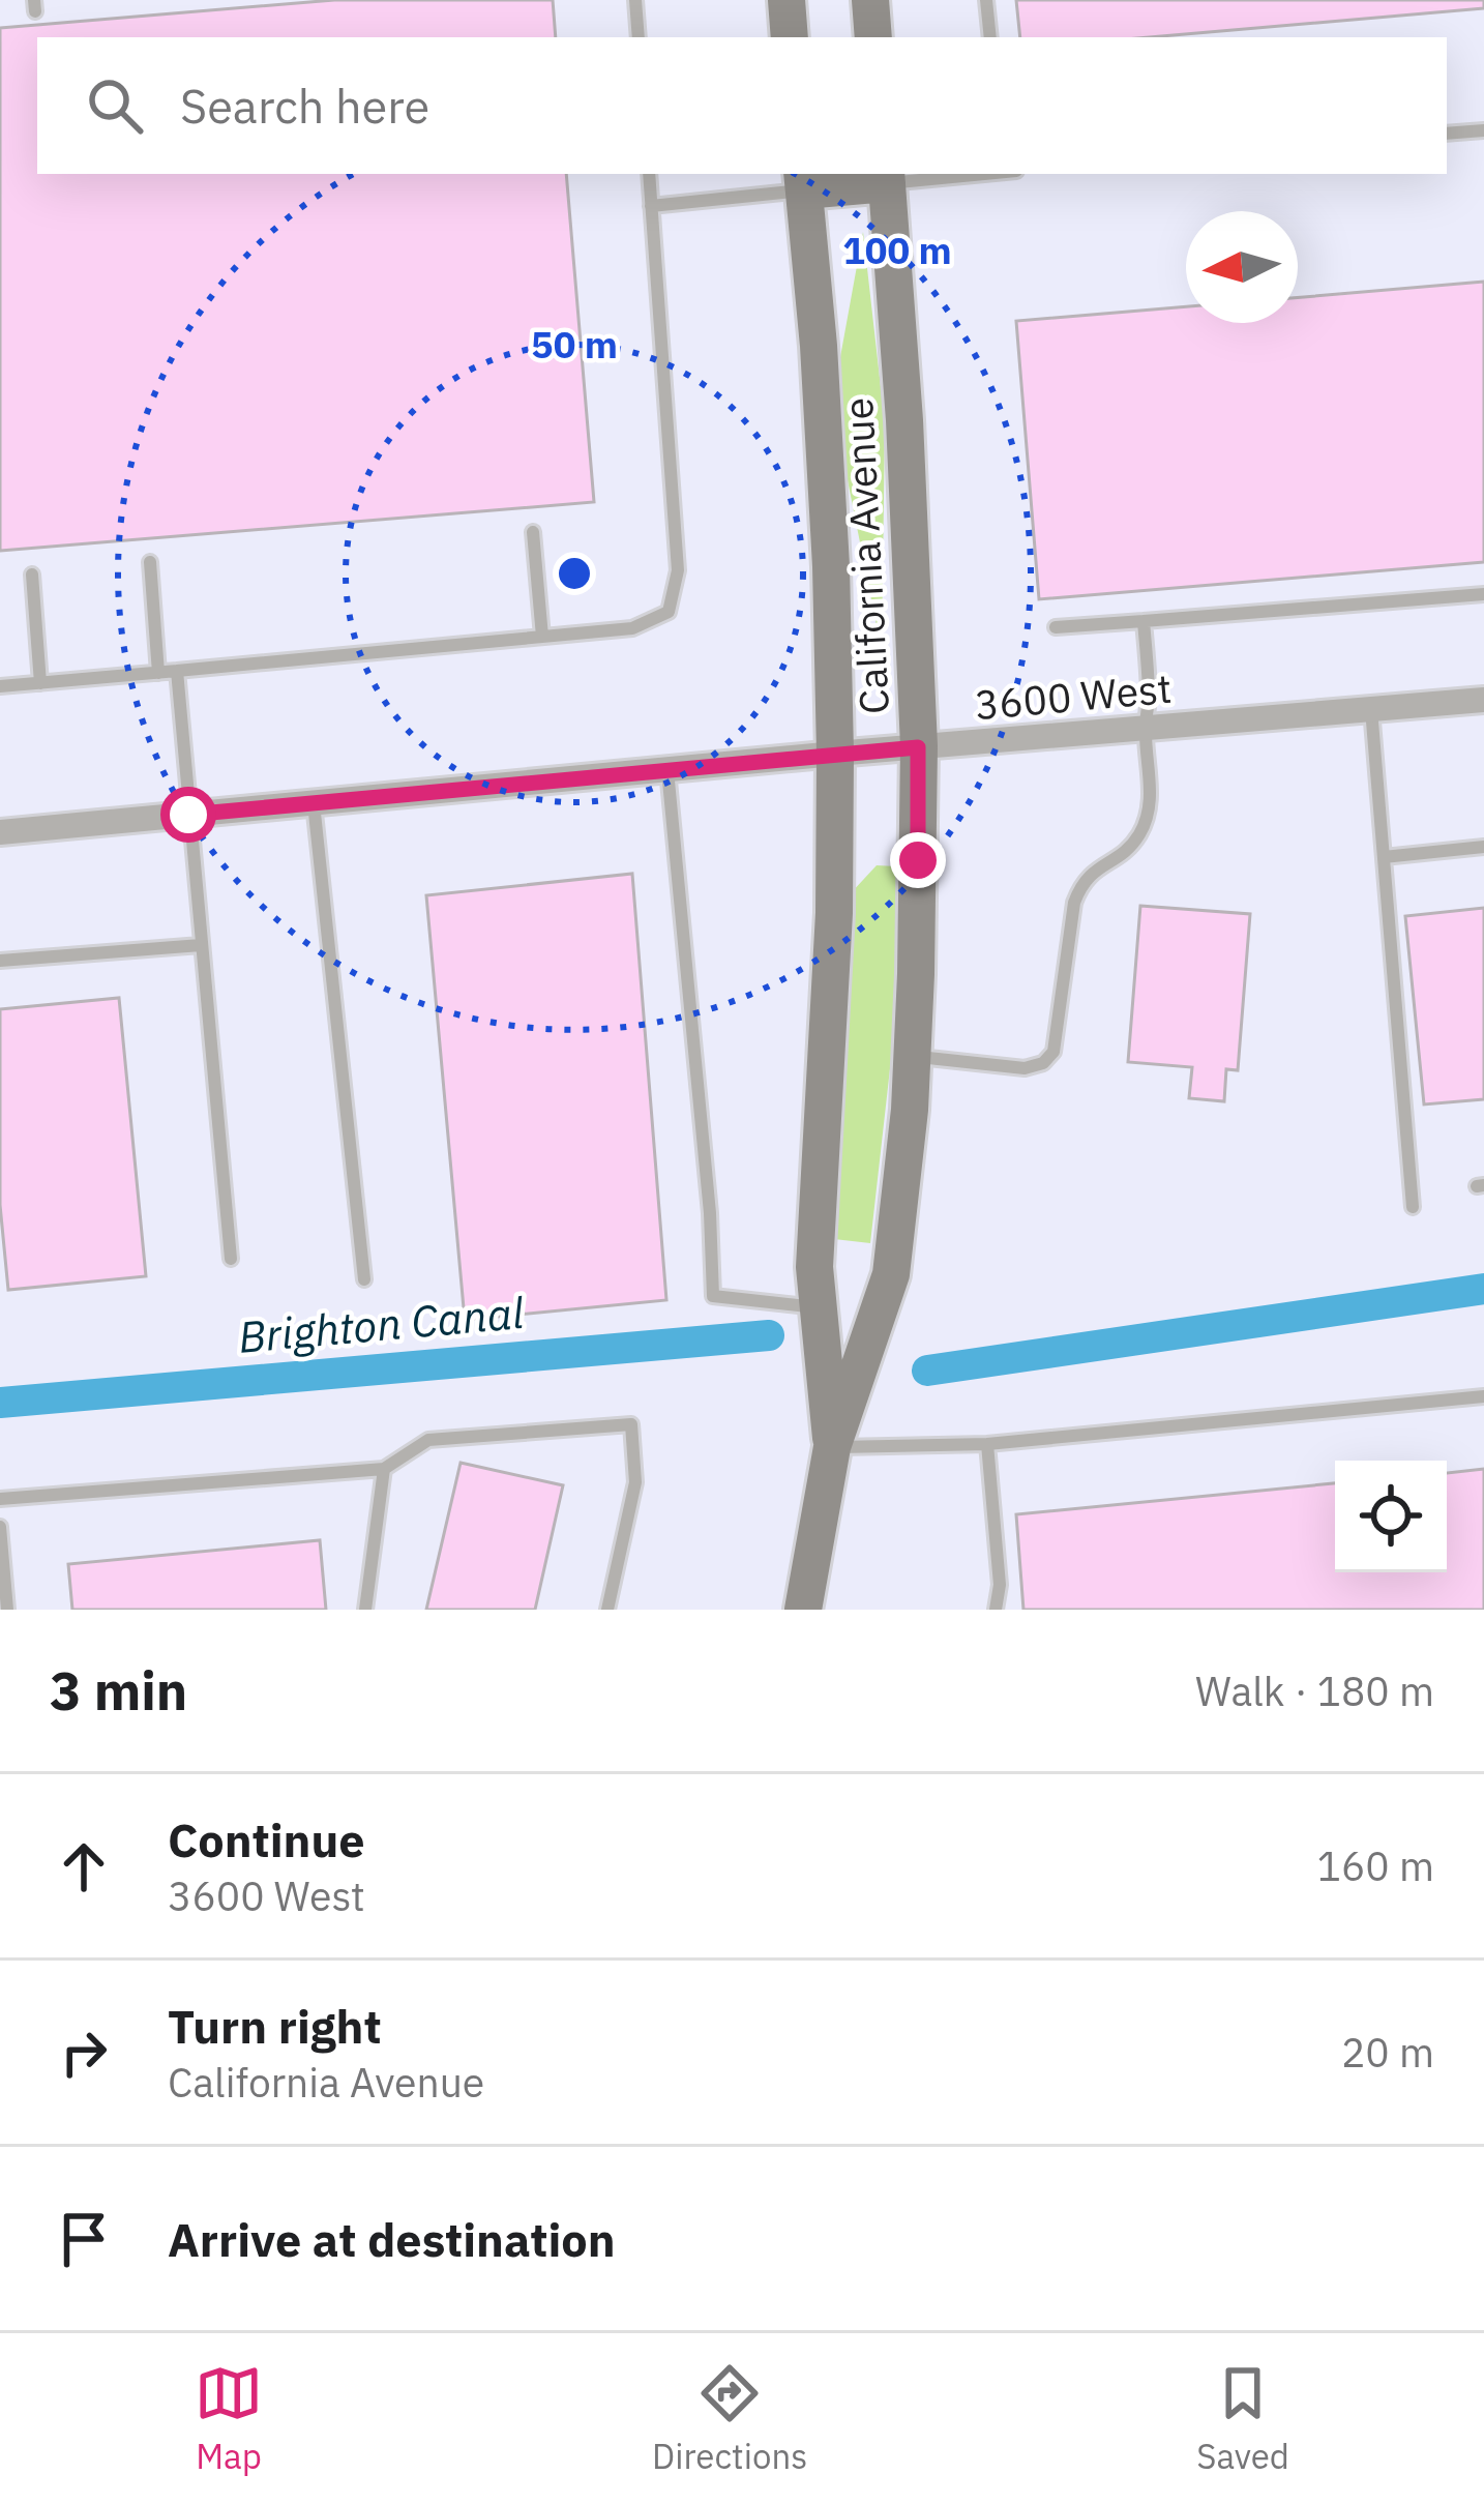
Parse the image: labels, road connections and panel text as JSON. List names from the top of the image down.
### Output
{
  "streets": {
    "main road": ["California Avenue"],
    "street": ["3600 West"]
  },
  "crossings": [
    ["California Avenue", "3600 West"]
  ],
  "water": ["Brighton Canal"],
  "north": "left",
  "page": {
    "search": "Search here",
    "heading": ["3 min", "Walk · 180 m"],
    "list": [
      ["Continue", "3600 West", "160 m"],
      ["Turn right", "California Avenue", "20 m"],
      "Arrive at destination"
    ],
    "nav": ["Map", "Directions", "Saved"]
  },
  "rings": ["100 m", "50 m"]
}
